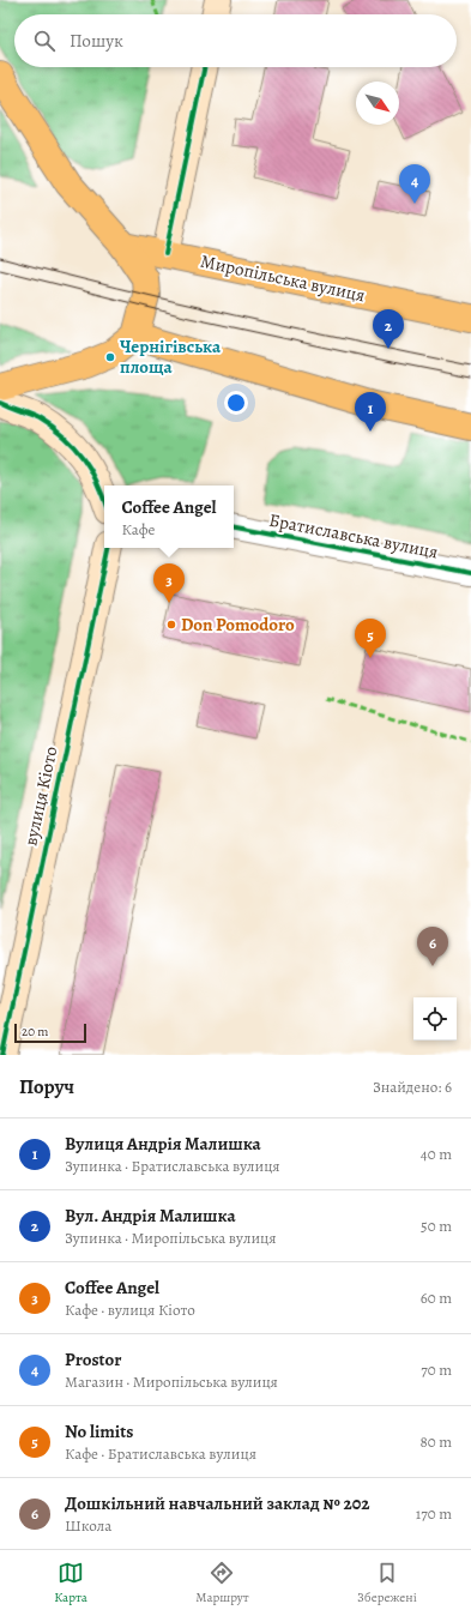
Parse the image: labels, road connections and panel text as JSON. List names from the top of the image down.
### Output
{
  "streets": {
    "main road": ["Миропільська вулиця"],
    "street": ["Братиславська вулиця", "вулиця Кіото"]
  },
  "places": ["Чернігівська площа", "Don Pomodoro"],
  "scale_bar": "20 m",
  "north": "bottom right",
  "page": {
    "search": "Пошук",
    "pins": [
      "4",
      "2",
      "1",
      "3",
      "5",
      "6"
    ],
    "popup": ["Coffee Angel", "Кафе"],
    "scale": "20 m",
    "heading": ["Поруч", "Знайдено: 6"],
    "list": [
      {
        "mark": "1",
        "name": "Вулиця Андрія Малишка",
        "note": "Зупинка · Братиславська вулиця",
        "value": "40 m"
      },
      {
        "mark": "2",
        "name": "Вул. Андрія Малишка",
        "note": "Зупинка · Миропільська вулиця",
        "value": "50 m"
      },
      {
        "mark": "3",
        "name": "Coffee Angel",
        "note": "Кафе · вулиця Кіото",
        "value": "60 m"
      },
      {
        "mark": "4",
        "name": "Prostor",
        "note": "Магазин · Миропільська вулиця",
        "value": "70 m"
      },
      {
        "mark": "5",
        "name": "No limits",
        "note": "Кафе · Братиславська вулиця",
        "value": "80 m"
      },
      {
        "mark": "6",
        "name": "Дошкільний навчальний заклад № 202",
        "note": "Школа",
        "value": "170 m"
      }
    ],
    "nav": ["Карта", "Маршрут", "Збережені"]
  }
}
